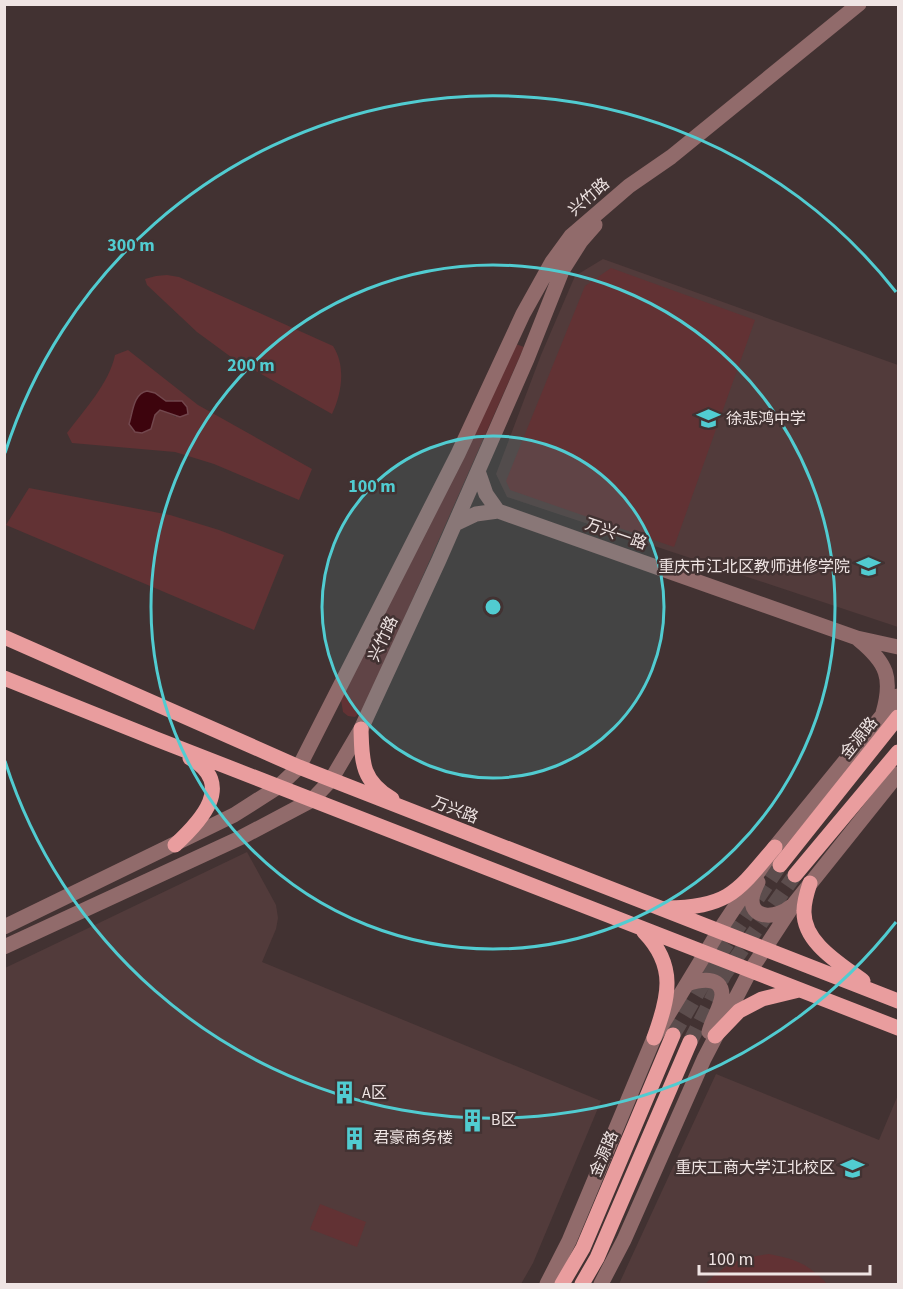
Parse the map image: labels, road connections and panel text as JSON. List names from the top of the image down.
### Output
{
  "streets": {
    "main road": ["金源路", "万兴路"],
    "street": ["兴竹路", "万兴一路"]
  },
  "crossings": [
    ["兴竹路", "万兴路"]
  ],
  "places": {
    "school or university": ["徐悲鸿中学", "重庆市江北区教师进修学院", "重庆工商大学江北校区"],
    "building": ["A区", "B区", "君豪商务楼"]
  },
  "scale_bar": "100 m",
  "rings": ["300 m", "200 m", "100 m"]
}
